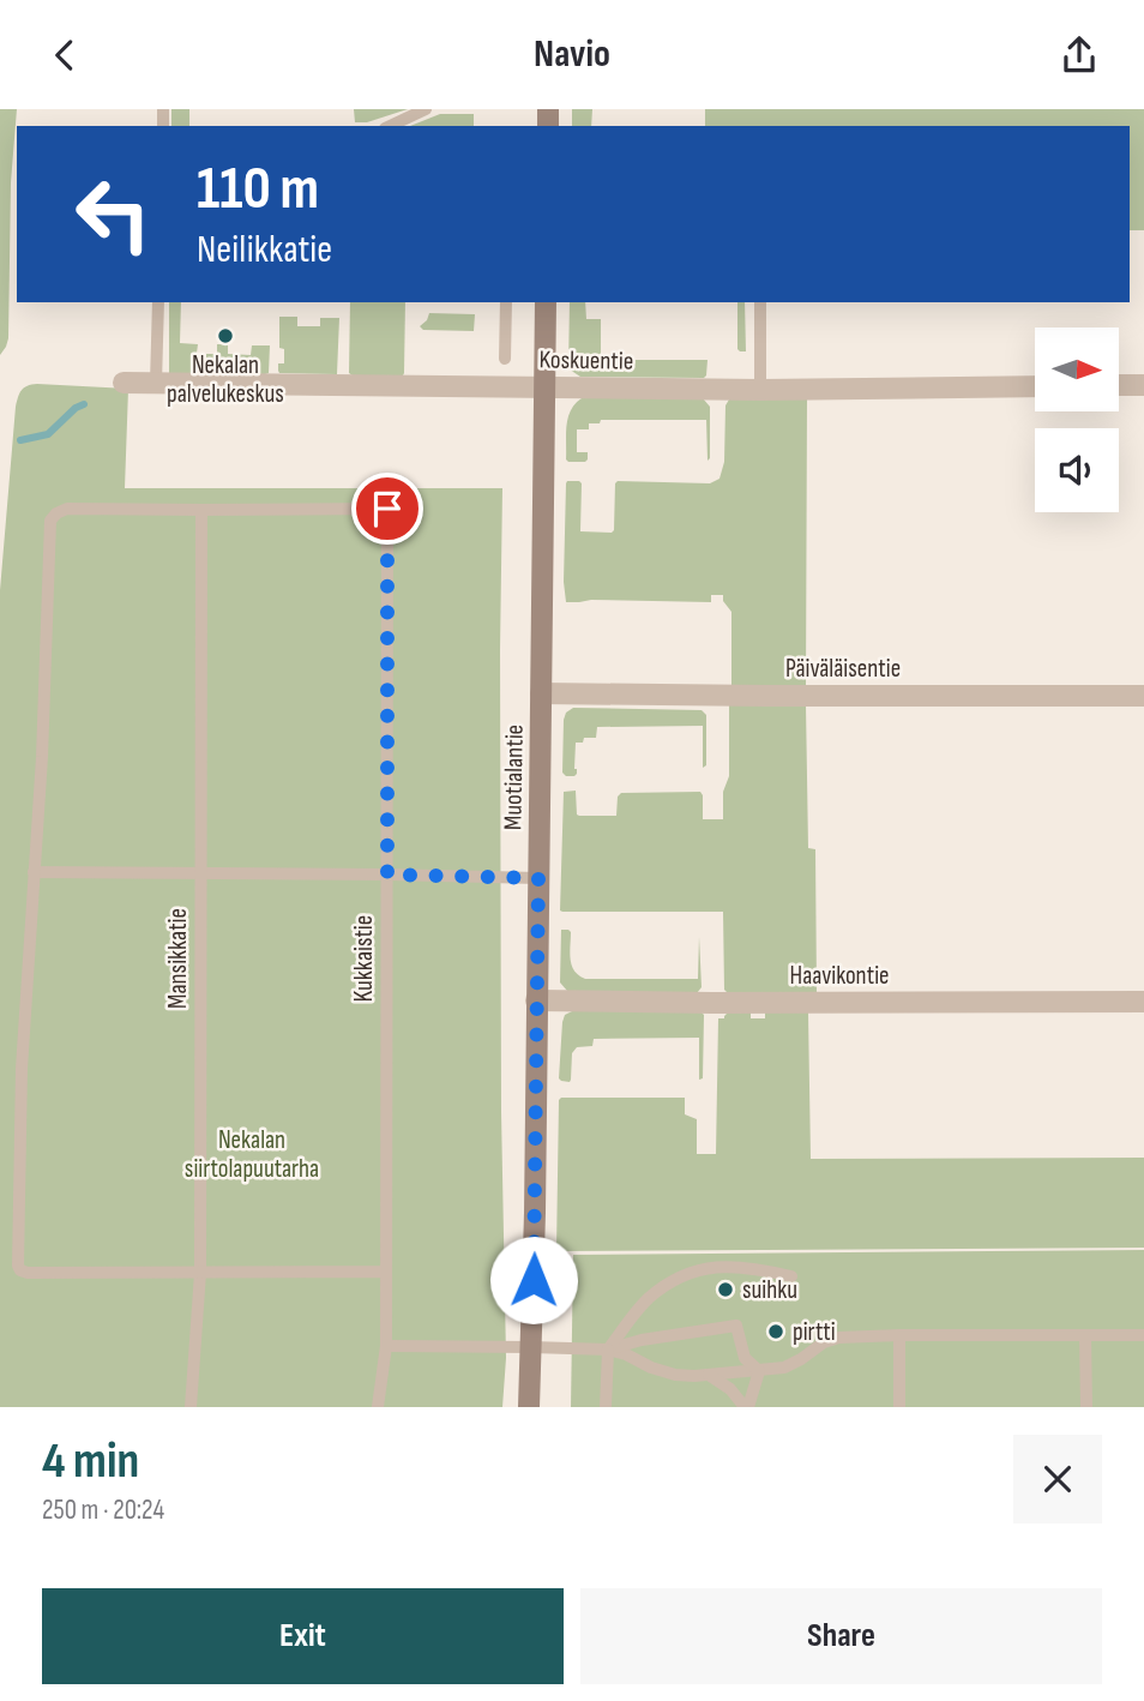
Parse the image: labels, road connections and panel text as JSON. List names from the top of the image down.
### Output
{
  "streets": {
    "street": [
      "Koskuentie",
      "Päiväläisentie",
      "Muotialantie",
      "Haavikontie"
    ],
    "lane": ["Mansikkatie", "Kukkaistie"]
  },
  "crossings": [
    ["Koskuentie", "Muotialantie"],
    ["Päiväläisentie", "Muotialantie"],
    ["Muotialantie", "Haavikontie"],
    ["Mansikkatie", "Kukkaistie"]
  ],
  "parks": ["Nekalan siirtolapuutarha"],
  "places": ["Nekalan palvelukeskus", "suihku", "pirtti"],
  "north": "right",
  "page": {
    "header": "Navio",
    "turn": ["110 m", "Neilikkatie"],
    "heading": ["4 min", "250 m · 20:24"],
    "buttons": ["Exit", "Share"]
  }
}
